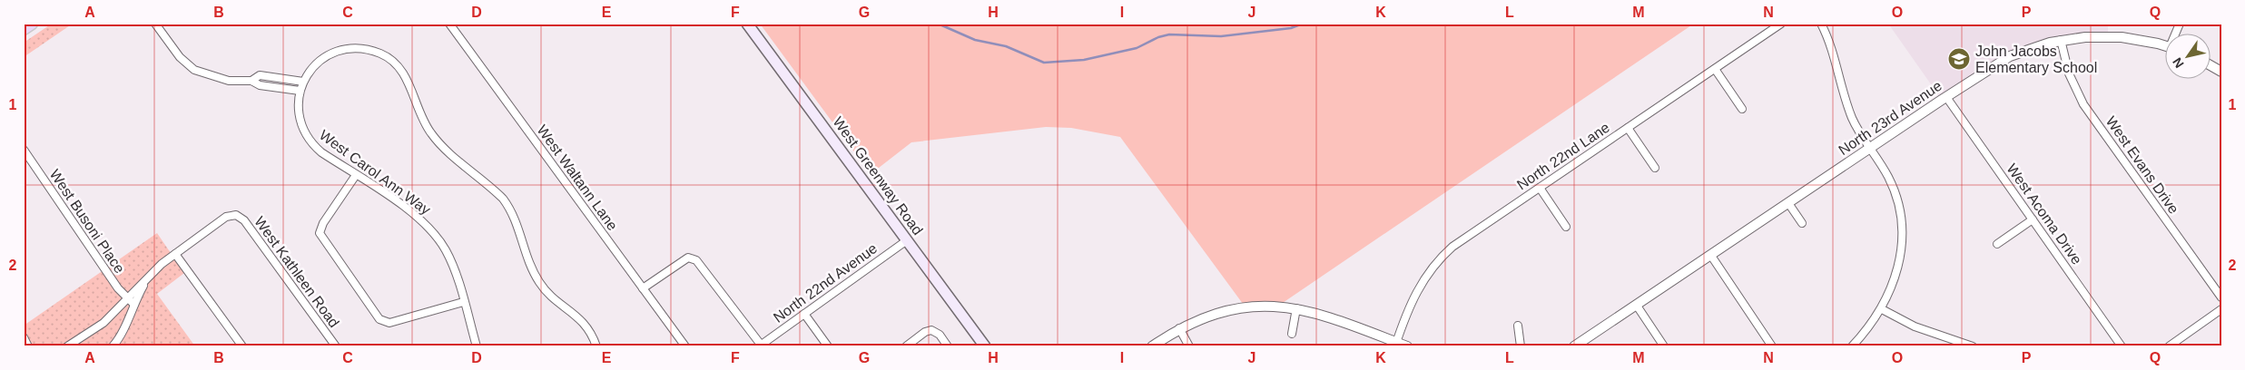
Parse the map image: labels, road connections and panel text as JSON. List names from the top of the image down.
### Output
{
  "streets": {
    "main road": ["West Greenway Road"],
    "street": [
      "North 23rd Avenue",
      "North 22nd Lane",
      "West Evans Drive",
      "West Carol Ann Way",
      "West Waltann Lane",
      "West Acoma Drive",
      "West Busoni Place",
      "West Kathleen Road",
      "North 22nd Avenue"
    ]
  },
  "crossings": [
    ["North 23rd Avenue", "West Evans Drive"],
    ["North 23rd Avenue", "West Acoma Drive"],
    ["West Greenway Road", "North 22nd Avenue"]
  ],
  "places": {
    "school or university": ["John Jacobs Elementary School"]
  },
  "north": "bottom left",
  "grid": {
    "columns": [
      "A",
      "B",
      "C",
      "D",
      "E",
      "F",
      "G",
      "H",
      "I",
      "J",
      "K",
      "L",
      "M",
      "N",
      "O",
      "P",
      "Q"
    ],
    "rows": ["1", "2"]
  }
}
